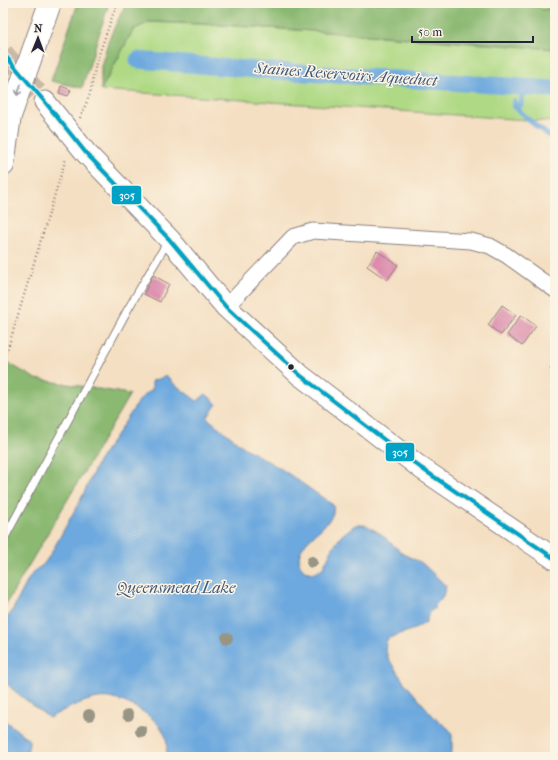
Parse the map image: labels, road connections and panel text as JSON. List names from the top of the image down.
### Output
{
  "water": ["Staines Reservoirs Aqueduct", "Queensmead Lake"],
  "lines": ["transit line 305"],
  "scale_bar": "50 m",
  "north": "top"
}
